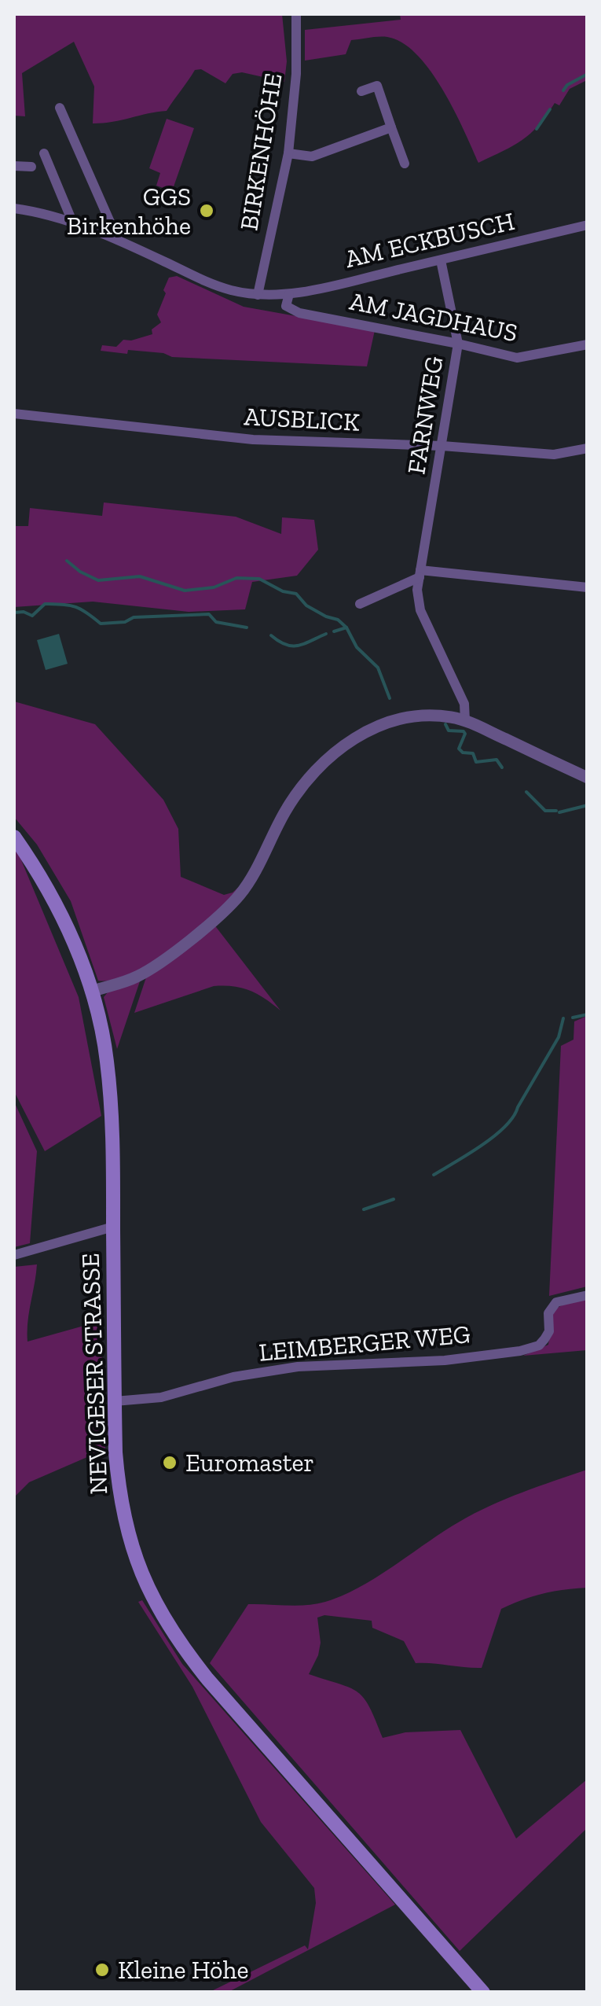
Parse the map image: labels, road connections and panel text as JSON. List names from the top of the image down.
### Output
{
  "streets": {
    "main road": ["NEVIGESER STRASSE"],
    "street": [
      "BIRKENHÖHE",
      "AM ECKBUSCH",
      "AM JAGDHAUS",
      "FARNWEG",
      "AUSBLICK",
      "LEIMBERGER WEG"
    ]
  },
  "crossings": [
    ["AM ECKBUSCH", "AM JAGDHAUS"],
    ["AM ECKBUSCH", "FARNWEG"],
    ["AM JAGDHAUS", "FARNWEG"],
    ["FARNWEG", "AUSBLICK"],
    ["LEIMBERGER WEG", "NEVIGESER STRASSE"]
  ],
  "places": ["GGS Birkenhöhe", "Euromaster", "Kleine Höhe"]
}
